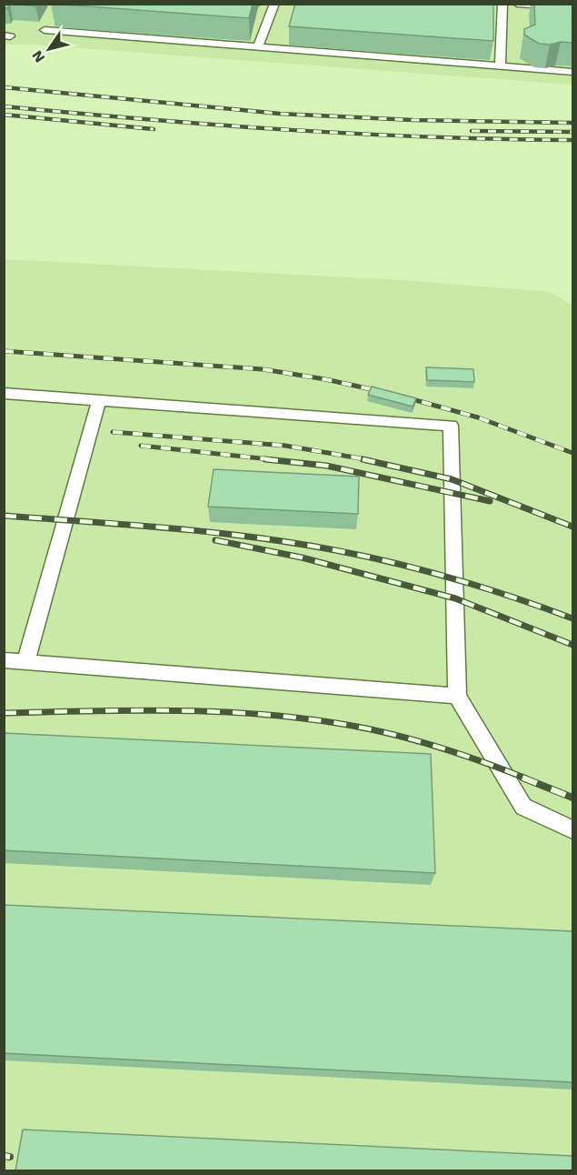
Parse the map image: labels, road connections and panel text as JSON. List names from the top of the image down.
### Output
{
  "north": "bottom left"
}
